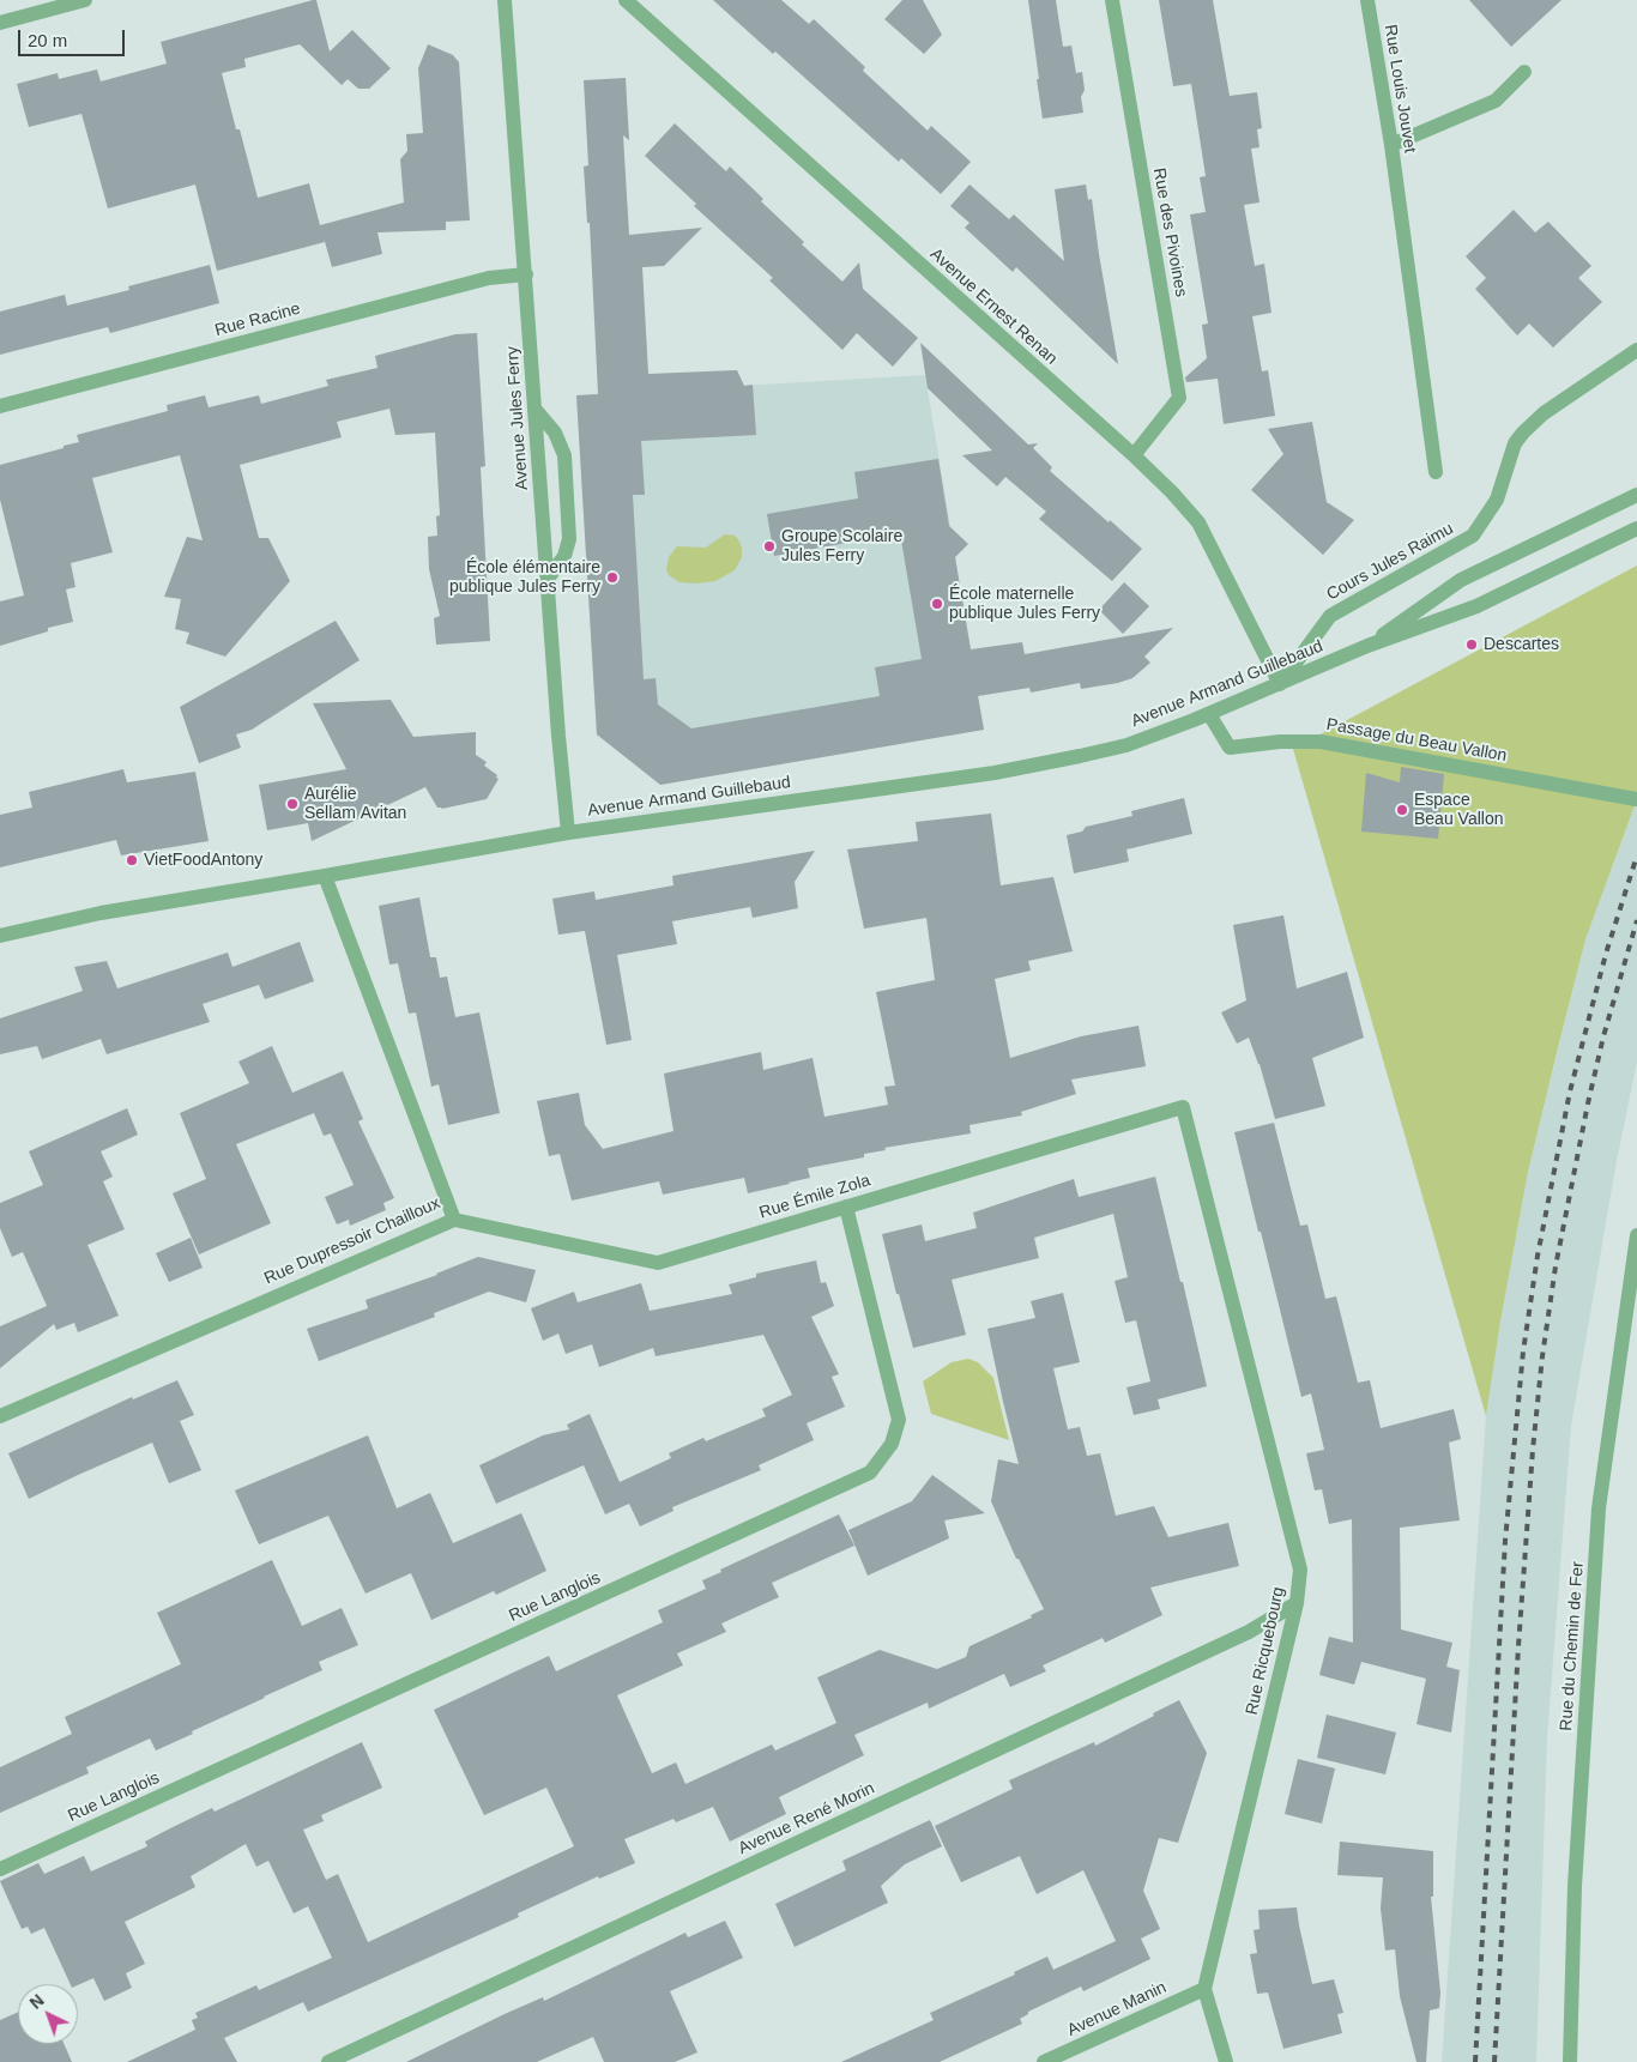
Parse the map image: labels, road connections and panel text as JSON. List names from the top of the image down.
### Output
{
  "streets": {
    "street": [
      "Rue Louis Jouvet",
      "Rue des Pivoines",
      "Avenue Ernest Renan",
      "Rue Racine",
      "Avenue Jules Ferry",
      "Cours Jules Raimu",
      "Avenue Armand Guillebaud",
      "Passage du Beau Vallon",
      "Rue Émile Zola",
      "Rue Dupressoir Chailloux",
      "Rue Langlois",
      "Rue du Chemin de Fer",
      "Rue Ricquebourg",
      "Avenue René Morin",
      "Avenue Manin"
    ]
  },
  "crossings": [
    ["Rue des Pivoines", "Avenue Ernest Renan"],
    ["Avenue Ernest Renan", "Cours Jules Raimu"],
    ["Avenue Ernest Renan", "Avenue Armand Guillebaud"],
    ["Rue Racine", "Avenue Jules Ferry"],
    ["Avenue Jules Ferry", "Avenue Armand Guillebaud"],
    ["Cours Jules Raimu", "Avenue Armand Guillebaud"],
    ["Avenue Armand Guillebaud", "Passage du Beau Vallon"],
    ["Avenue Armand Guillebaud", "Rue Dupressoir Chailloux"],
    ["Rue Émile Zola", "Rue Dupressoir Chailloux"],
    ["Rue Émile Zola", "Rue Langlois"],
    ["Rue Émile Zola", "Rue Ricquebourg"],
    ["Rue Ricquebourg", "Avenue René Morin"],
    ["Rue Ricquebourg", "Avenue Manin"]
  ],
  "places": [
    "Groupe Scolaire Jules Ferry",
    "École élémentaire publique Jules Ferry",
    "École maternelle publique Jules Ferry",
    "Descartes",
    "Aurélie Sellam Avitan",
    "Espace Beau Vallon",
    "VietFoodAntony"
  ],
  "scale_bar": "20 m",
  "north": "top left"
}
